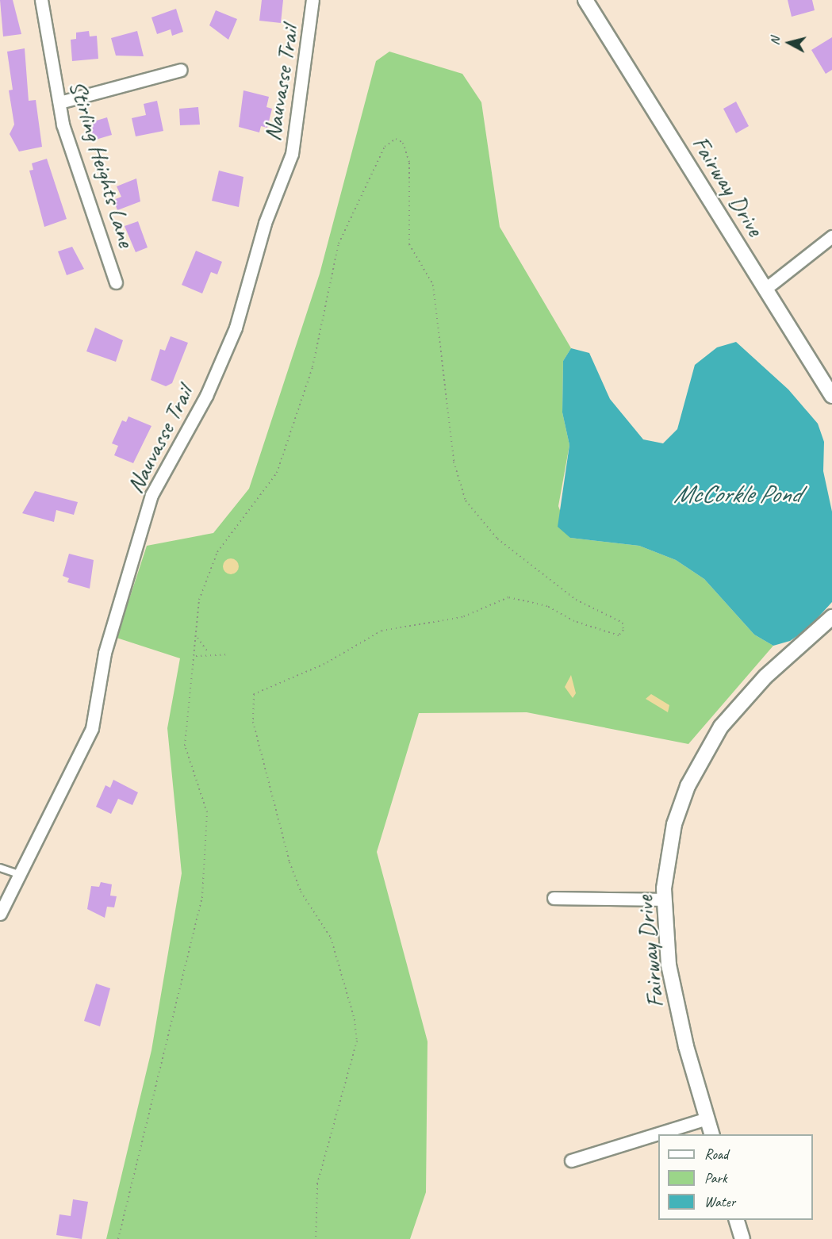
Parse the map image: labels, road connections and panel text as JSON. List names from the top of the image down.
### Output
{
  "streets": {
    "street": ["Nauvasse Trail", "Stirling Heights Lane", "Fairway Drive"]
  },
  "water": ["McCorkle Pond"],
  "legend": ["Road", "Park", "Water"],
  "north": "left"
}
